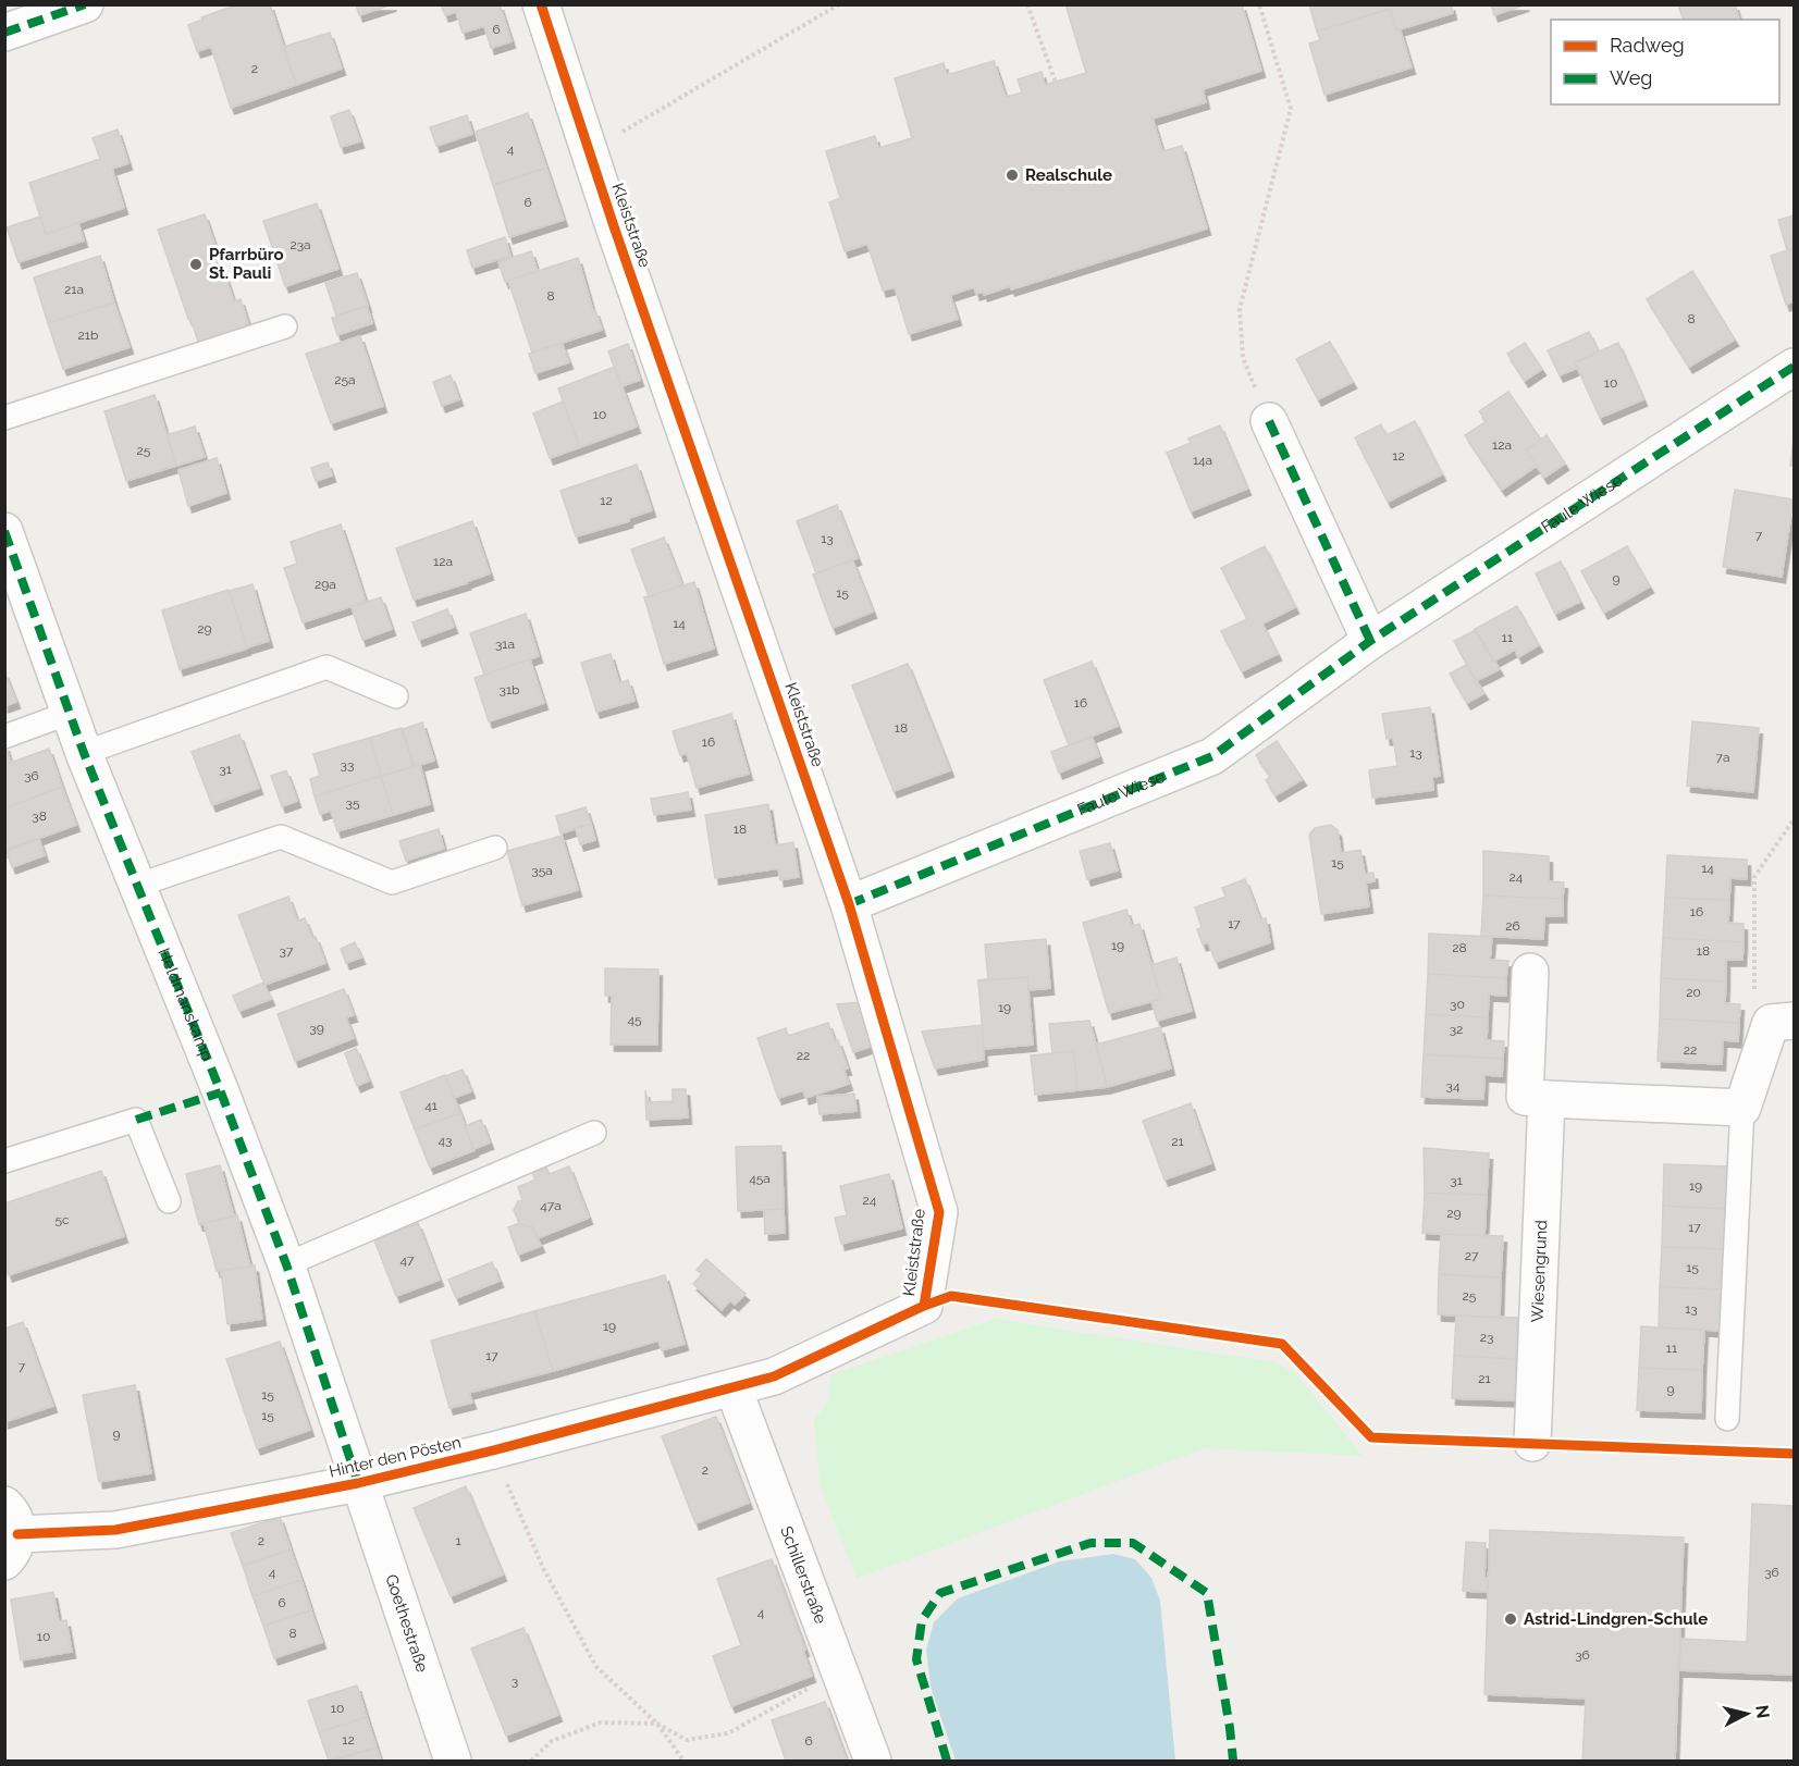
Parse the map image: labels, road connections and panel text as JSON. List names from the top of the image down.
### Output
{
  "streets": {
    "street": [
      "Kleiststraße",
      "Faule Wiese",
      "Heldmanskamp",
      "Wiesengrund",
      "Hinter den Pösten",
      "Schillerstraße",
      "Goethestraße"
    ]
  },
  "crossings": [
    ["Kleiststraße", "Faule Wiese"],
    ["Kleiststraße", "Hinter den Pösten"],
    ["Heldmanskamp", "Hinter den Pösten"],
    ["Heldmanskamp", "Goethestraße"],
    ["Hinter den Pösten", "Schillerstraße"],
    ["Hinter den Pösten", "Goethestraße"]
  ],
  "places": ["Realschule", "Pfarrbüro St. Pauli", "Astrid-Lindgren-Schule"],
  "house_numbers": [
    "6",
    "2",
    "4",
    "6",
    "23a",
    "21a",
    "8",
    "8",
    "21b",
    "25a",
    "10",
    "10",
    "12a",
    "25",
    "12",
    "14a",
    "12",
    "7",
    "13",
    "12a",
    "9",
    "29a",
    "15",
    "14",
    "29",
    "11",
    "31a",
    "31b",
    "16",
    "18",
    "16",
    "13",
    "7a",
    "33",
    "31",
    "36",
    "35",
    "38",
    "18",
    "15",
    "14",
    "35a",
    "24",
    "16",
    "17",
    "26",
    "19",
    "28",
    "37",
    "18",
    "20",
    "30",
    "19",
    "45",
    "39",
    "32",
    "22",
    "22",
    "34",
    "41",
    "43",
    "21",
    "45a",
    "31",
    "19",
    "24",
    "47a",
    "29",
    "5c",
    "17",
    "27",
    "47",
    "15",
    "25",
    "13",
    "19",
    "23",
    "11",
    "17",
    "7",
    "21",
    "9",
    "15",
    "15",
    "9",
    "2",
    "2",
    "1",
    "4",
    "36",
    "6",
    "4",
    "8",
    "10",
    "36",
    "3",
    "10",
    "12",
    "6"
  ],
  "legend": ["Radweg", "Weg"],
  "north": "right"
}
